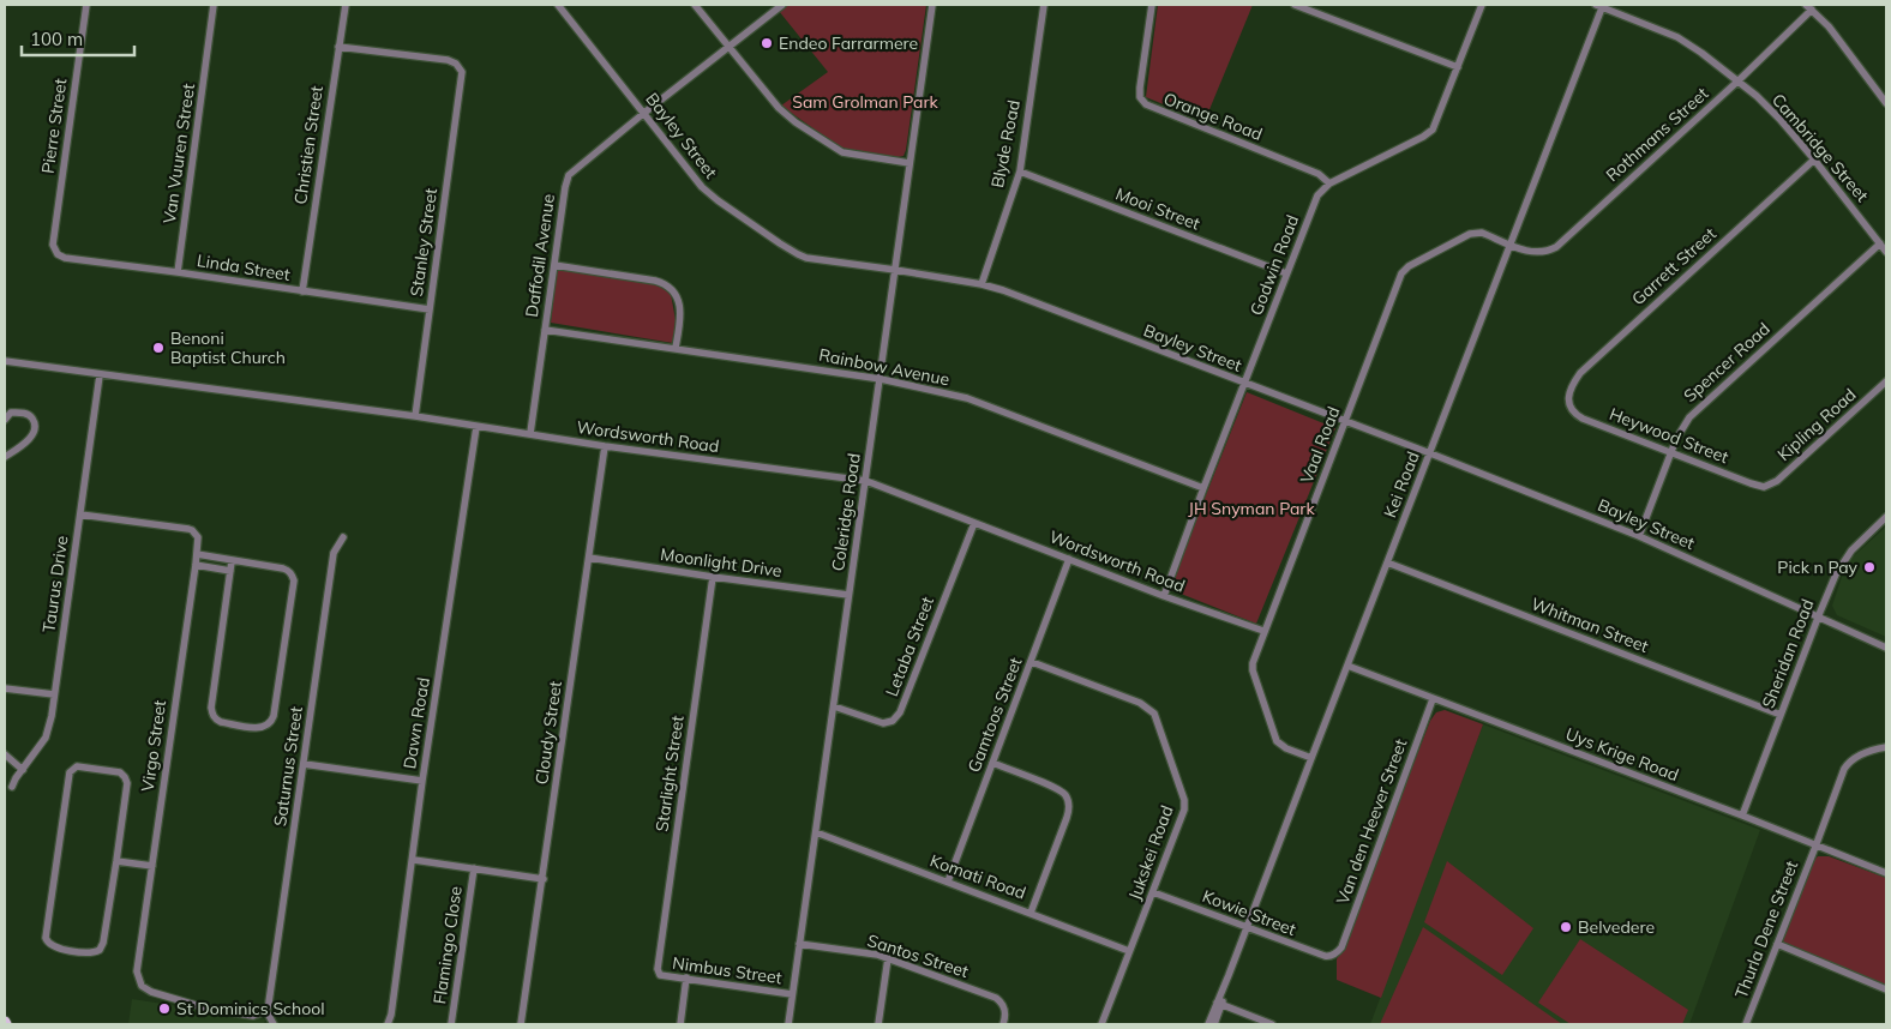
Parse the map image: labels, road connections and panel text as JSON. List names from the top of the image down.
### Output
{
  "streets": {
    "street": [
      "Orange Road",
      "Pierre Street",
      "Rothmans Street",
      "Bayley Street",
      "Blyde Road",
      "Christien Street",
      "Cambridge Street",
      "Van Vuuren Street",
      "Mooi Street",
      "Stanley Street",
      "Daffodil Avenue",
      "Godwin Road",
      "Garrett Street",
      "Linda Street",
      "Spencer Road",
      "Rainbow Avenue",
      "Kipling Road",
      "Heywood Street",
      "Wordsworth Road",
      "Vaal Road",
      "Kei Road",
      "Coleridge Road",
      "Moonlight Drive",
      "Taurus Drive",
      "Whitman Street",
      "Letaba Street",
      "Sheridan Road",
      "Gamtoos Street",
      "Dawn Road",
      "Cloudy Street",
      "Virgo Street",
      "Uys Krige Road",
      "Saturnus Street",
      "Starlight Street",
      "Van den Heever Street",
      "Jukskei Road",
      "Komati Road",
      "Kowie Street",
      "Thurla Dene Street",
      "Flamingo Close",
      "Santos Street",
      "Nimbus Street"
    ]
  },
  "crossings": [
    ["Orange Road", "Godwin Road"],
    ["Pierre Street", "Linda Street"],
    ["Rothmans Street", "Cambridge Street"],
    ["Rothmans Street", "Vaal Road"],
    ["Rothmans Street", "Kei Road"],
    ["Bayley Street", "Blyde Road"],
    ["Bayley Street", "Daffodil Avenue"],
    ["Bayley Street", "Godwin Road"],
    ["Bayley Street", "Spencer Road"],
    ["Bayley Street", "Vaal Road"],
    ["Bayley Street", "Kei Road"],
    ["Bayley Street", "Coleridge Road"],
    ["Bayley Street", "Sheridan Road"],
    ["Blyde Road", "Mooi Street"],
    ["Christien Street", "Stanley Street"],
    ["Christien Street", "Linda Street"],
    ["Cambridge Street", "Garrett Street"],
    ["Cambridge Street", "Spencer Road"],
    ["Cambridge Street", "Kei Road"],
    ["Van Vuuren Street", "Linda Street"],
    ["Mooi Street", "Godwin Road"],
    ["Stanley Street", "Linda Street"],
    ["Stanley Street", "Wordsworth Road"],
    ["Daffodil Avenue", "Rainbow Avenue"],
    ["Daffodil Avenue", "Wordsworth Road"],
    ["Godwin Road", "Rainbow Avenue"],
    ["Godwin Road", "Wordsworth Road"],
    ["Garrett Street", "Heywood Street"],
    ["Spencer Road", "Heywood Street"],
    ["Rainbow Avenue", "Coleridge Road"],
    ["Kipling Road", "Heywood Street"],
    ["Wordsworth Road", "Vaal Road"],
    ["Wordsworth Road", "Coleridge Road"],
    ["Wordsworth Road", "Taurus Drive"],
    ["Wordsworth Road", "Letaba Street"],
    ["Wordsworth Road", "Gamtoos Street"],
    ["Wordsworth Road", "Dawn Road"],
    ["Wordsworth Road", "Cloudy Street"],
    ["Vaal Road", "Kei Road"],
    ["Kei Road", "Whitman Street"],
    ["Kei Road", "Uys Krige Road"],
    ["Kei Road", "Kowie Street"],
    ["Coleridge Road", "Moonlight Drive"],
    ["Coleridge Road", "Letaba Street"],
    ["Coleridge Road", "Komati Road"],
    ["Coleridge Road", "Santos Street"],
    ["Coleridge Road", "Nimbus Street"],
    ["Moonlight Drive", "Cloudy Street"],
    ["Moonlight Drive", "Starlight Street"],
    ["Taurus Drive", "Virgo Street"],
    ["Whitman Street", "Sheridan Road"],
    ["Sheridan Road", "Uys Krige Road"],
    ["Gamtoos Street", "Jukskei Road"],
    ["Gamtoos Street", "Komati Road"],
    ["Virgo Street", "Saturnus Street"],
    ["Uys Krige Road", "Van den Heever Street"],
    ["Uys Krige Road", "Thurla Dene Street"],
    ["Starlight Street", "Nimbus Street"],
    ["Van den Heever Street", "Kowie Street"],
    ["Jukskei Road", "Komati Road"],
    ["Jukskei Road", "Kowie Street"]
  ],
  "parks": ["Sam Grolman Park", "JH Snyman Park"],
  "places": [
    "Endeo Farrarmere",
    "Benoni Baptist Church",
    "Pick n Pay",
    "Belvedere",
    "St Dominics School"
  ],
  "scale_bar": "100 m"
}
